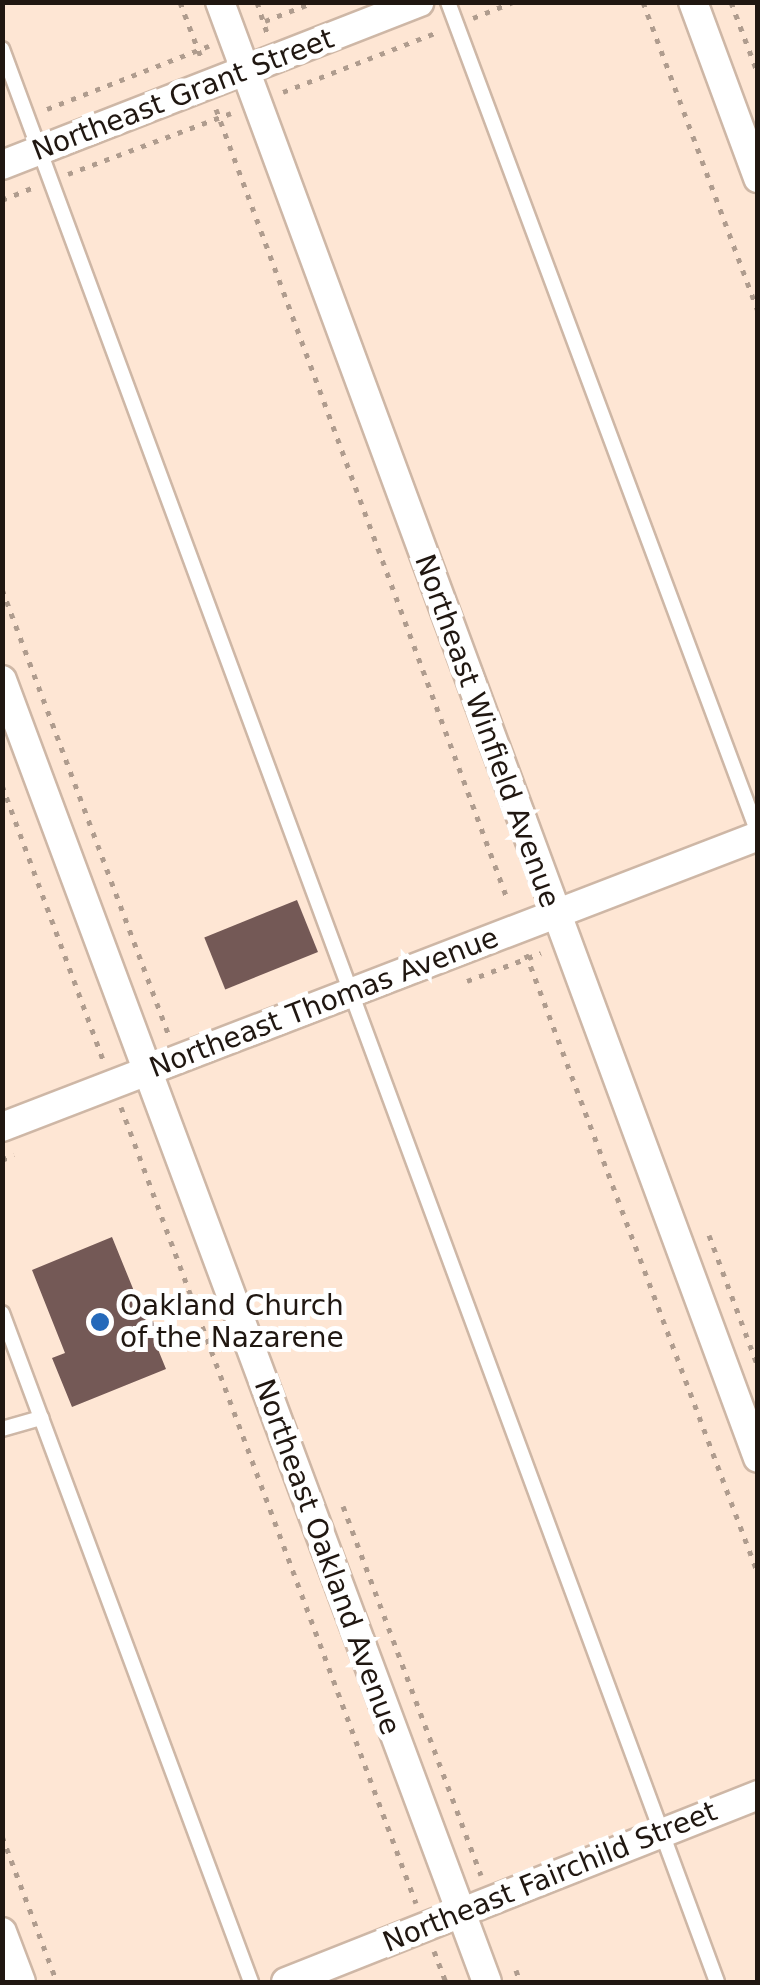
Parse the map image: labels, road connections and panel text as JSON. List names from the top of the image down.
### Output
{
  "streets": {
    "street": [
      "Northeast Grant Street",
      "Northeast Winfield Avenue",
      "Northeast Thomas Avenue",
      "Northeast Oakland Avenue",
      "Northeast Fairchild Street"
    ]
  },
  "crossings": [
    ["Northeast Grant Street", "Northeast Winfield Avenue"],
    ["Northeast Winfield Avenue", "Northeast Thomas Avenue"],
    ["Northeast Thomas Avenue", "Northeast Oakland Avenue"],
    ["Northeast Oakland Avenue", "Northeast Fairchild Street"]
  ],
  "places": ["Oakland Church of the Nazarene"]
}
